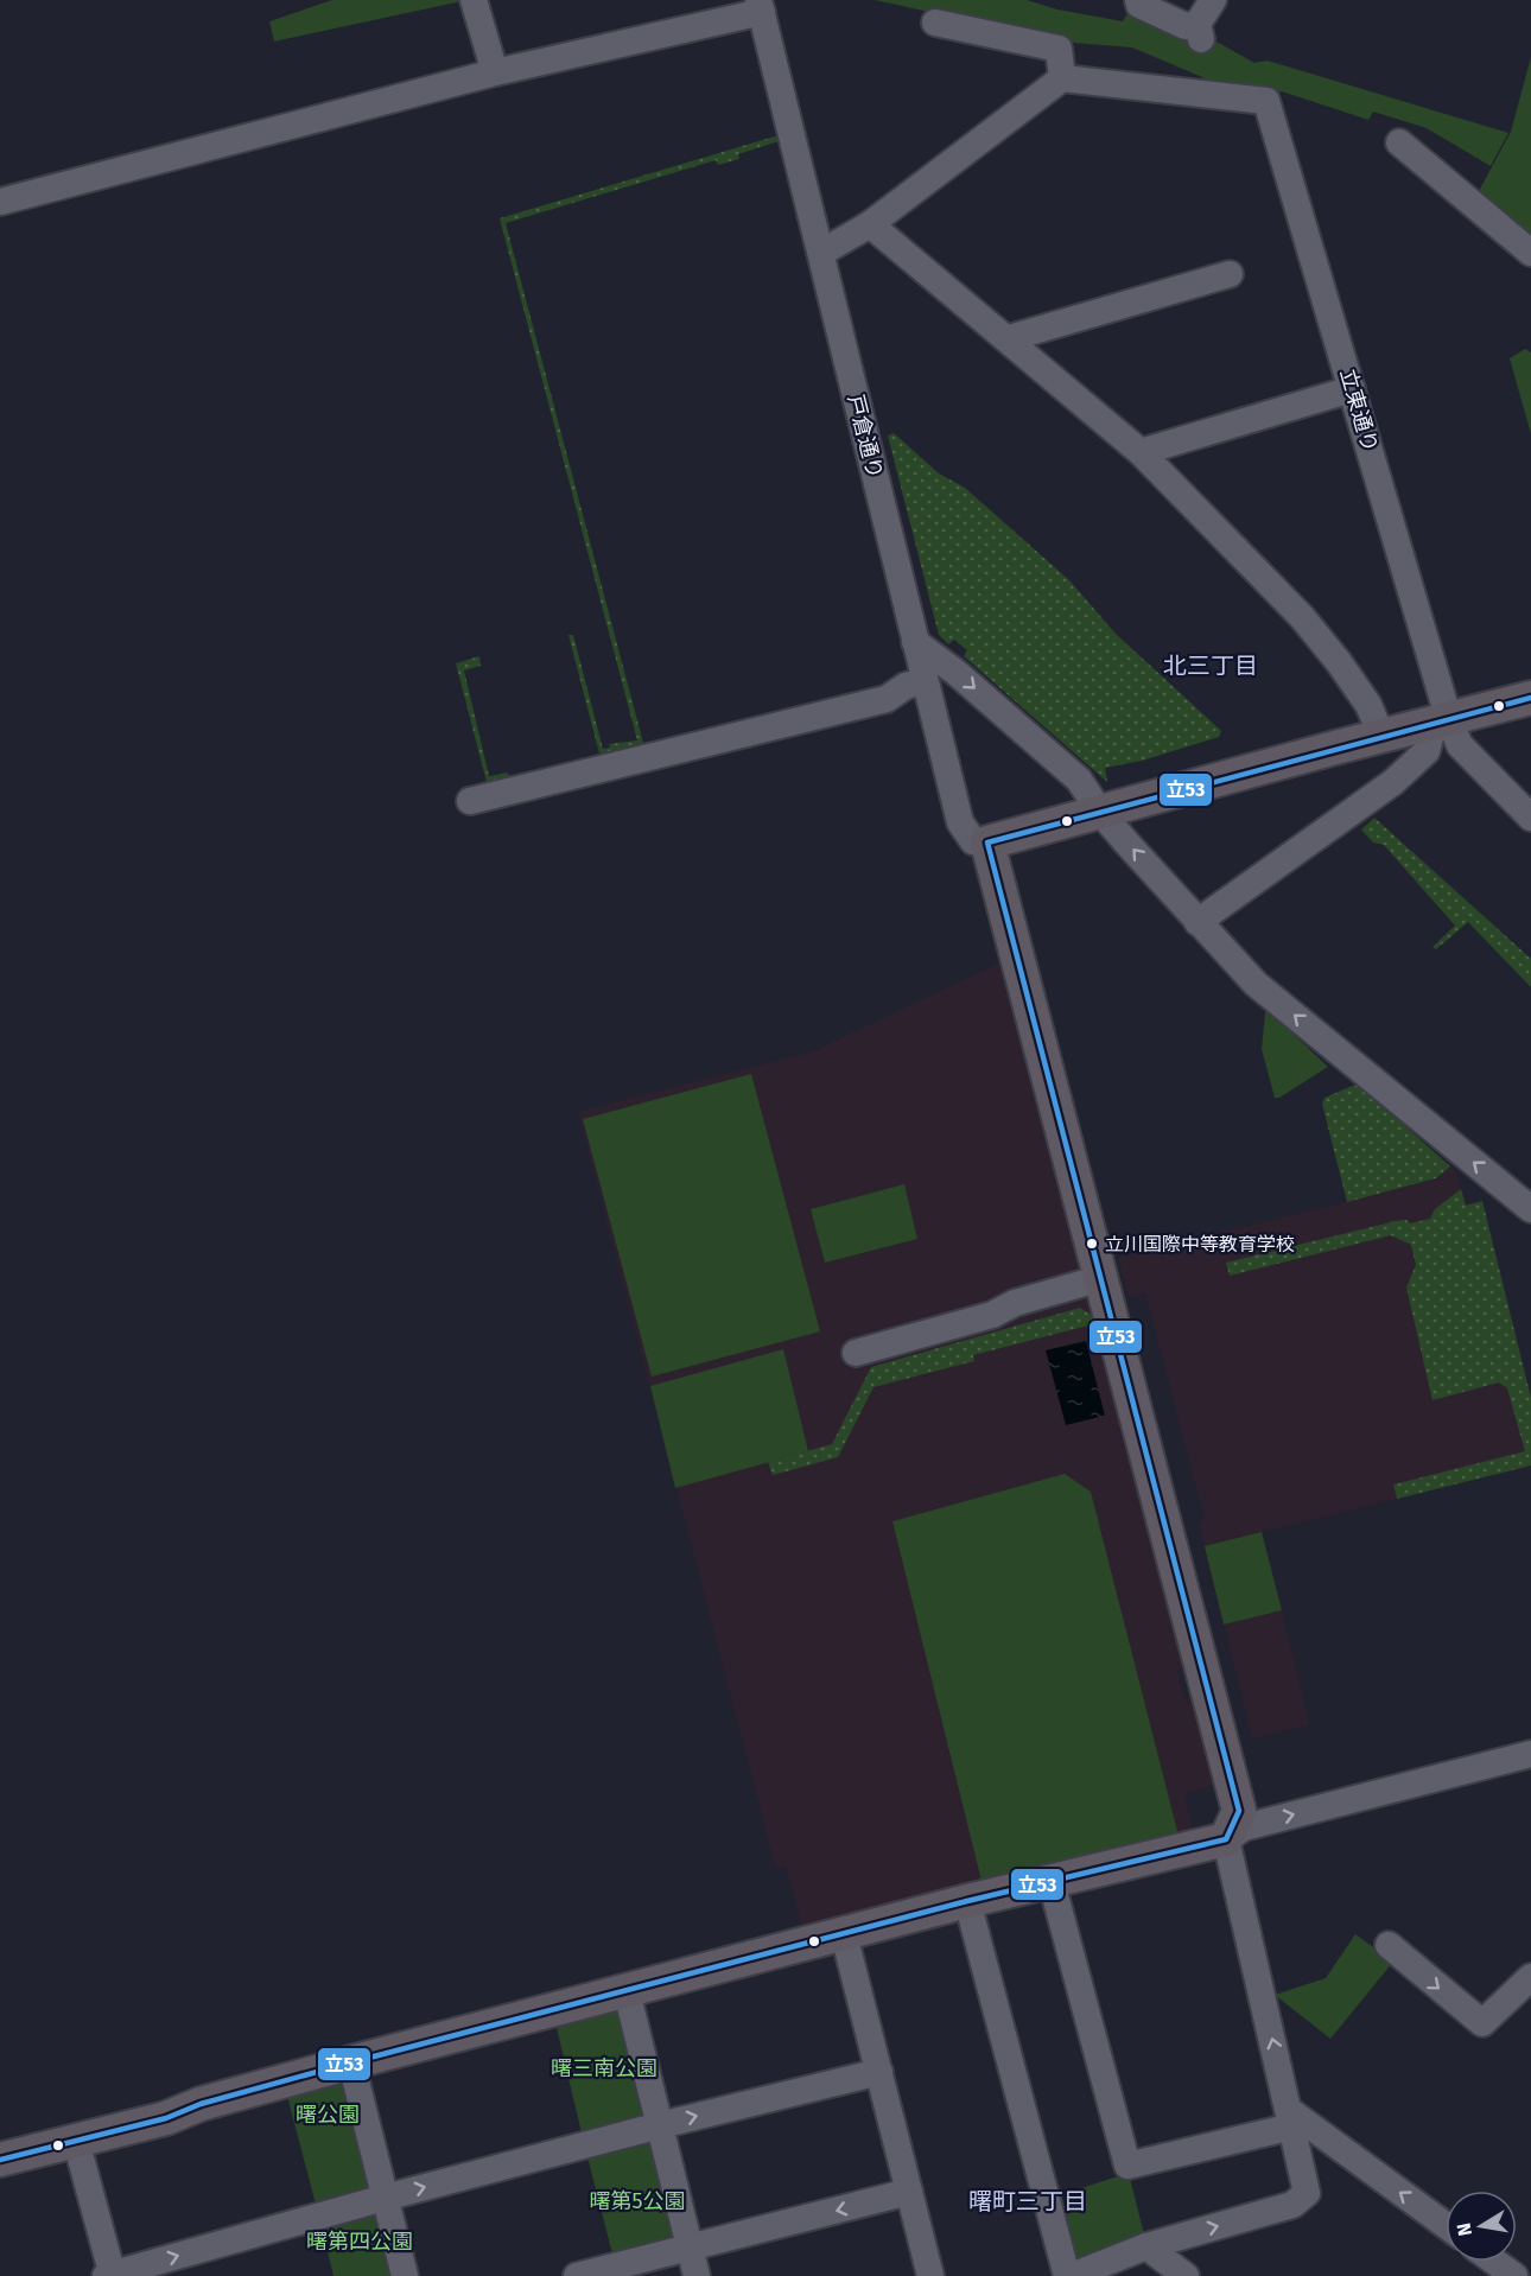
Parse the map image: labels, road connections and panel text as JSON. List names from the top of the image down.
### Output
{
  "streets": {
    "street": ["立東通り", "戸倉通り"]
  },
  "districts": ["北三丁目", "曙町三丁目"],
  "parks": [
    "曙三南公園",
    "曙公園",
    "曙第5公園",
    "曙第四公園"
  ],
  "places": ["立川国際中等教育学校"],
  "lines": ["transit line 立53"],
  "north": "left"
}
